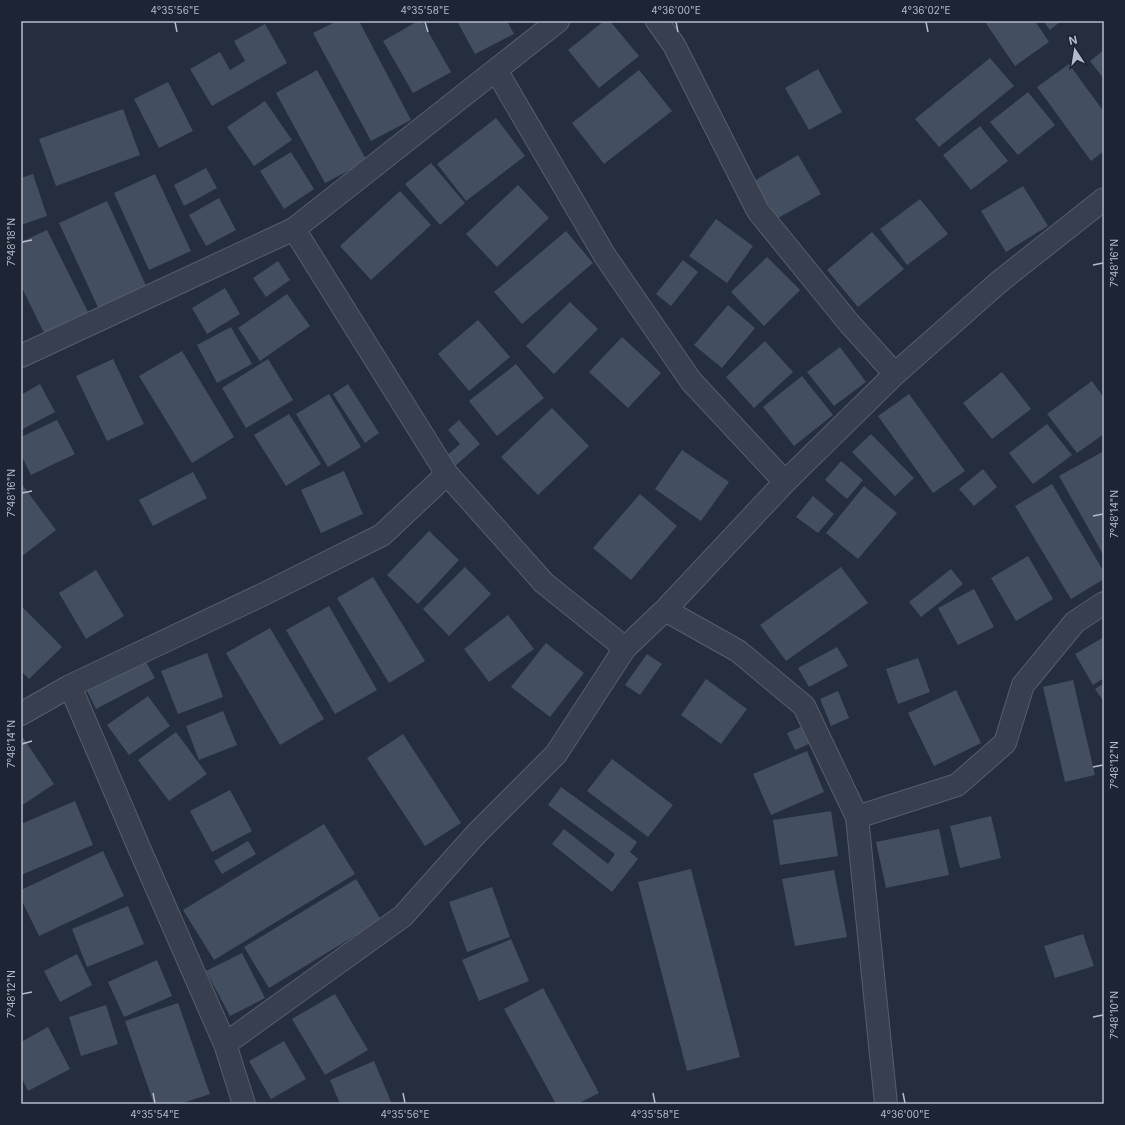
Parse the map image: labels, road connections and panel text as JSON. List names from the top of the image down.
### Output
{
  "north": "top",
  "coordinates": [
    "4°35'56\"E",
    "4°35'58\"E",
    "4°36'00\"E",
    "4°36'02\"E",
    "7°48'18\"N",
    "7°48'16\"N",
    "7°48'14\"N",
    "7°48'12\"N",
    "7°48'10\"N",
    "4°35'54\"E"
  ]
}
